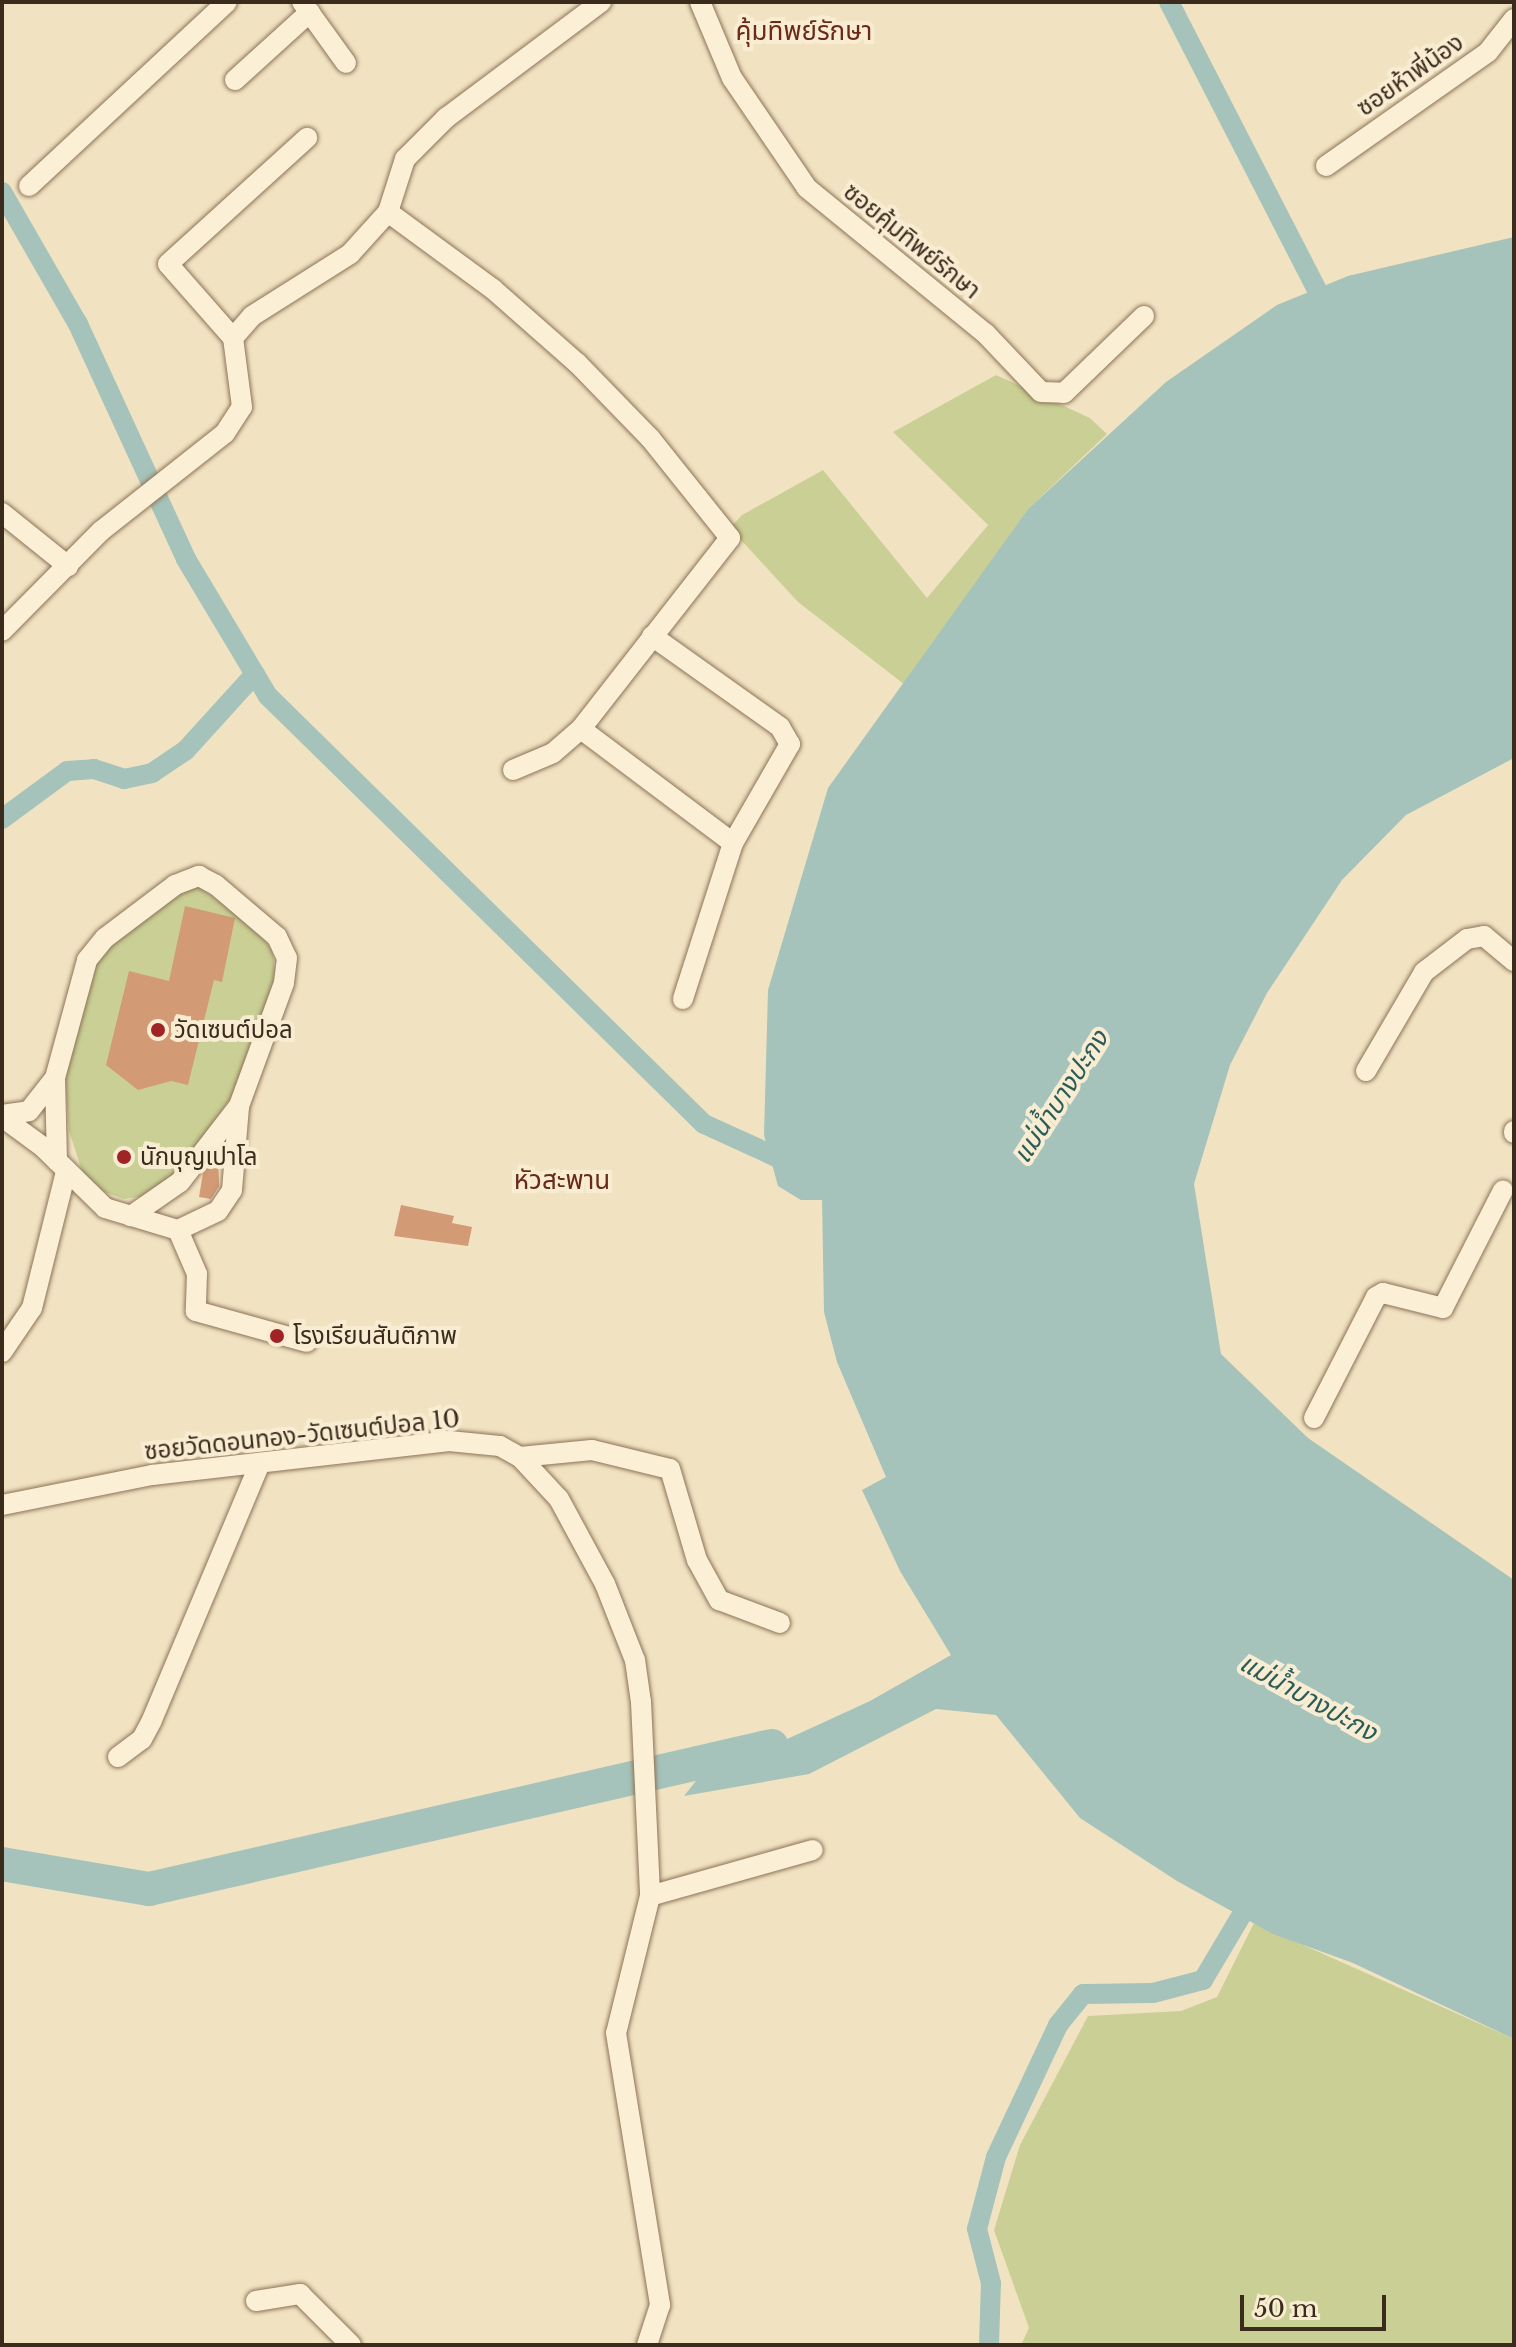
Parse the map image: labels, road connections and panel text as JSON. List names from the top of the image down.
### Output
{
  "streets": {
    "street": ["ซอยห้าพี่น้อง", "ซอยคุ้มทิพย์รักษา", "ซอยวัดดอนทอง-วัดเซนต์ปอล 10"]
  },
  "districts": ["คุ้มทิพย์รักษา", "หัวสะพาน"],
  "water": ["แม่น้ำบางปะกง"],
  "places": ["วัดเซนต์ปอล", "นักบุญเปาโล", "โรงเรียนสันติภาพ"],
  "scale_bar": "50 m"
}
